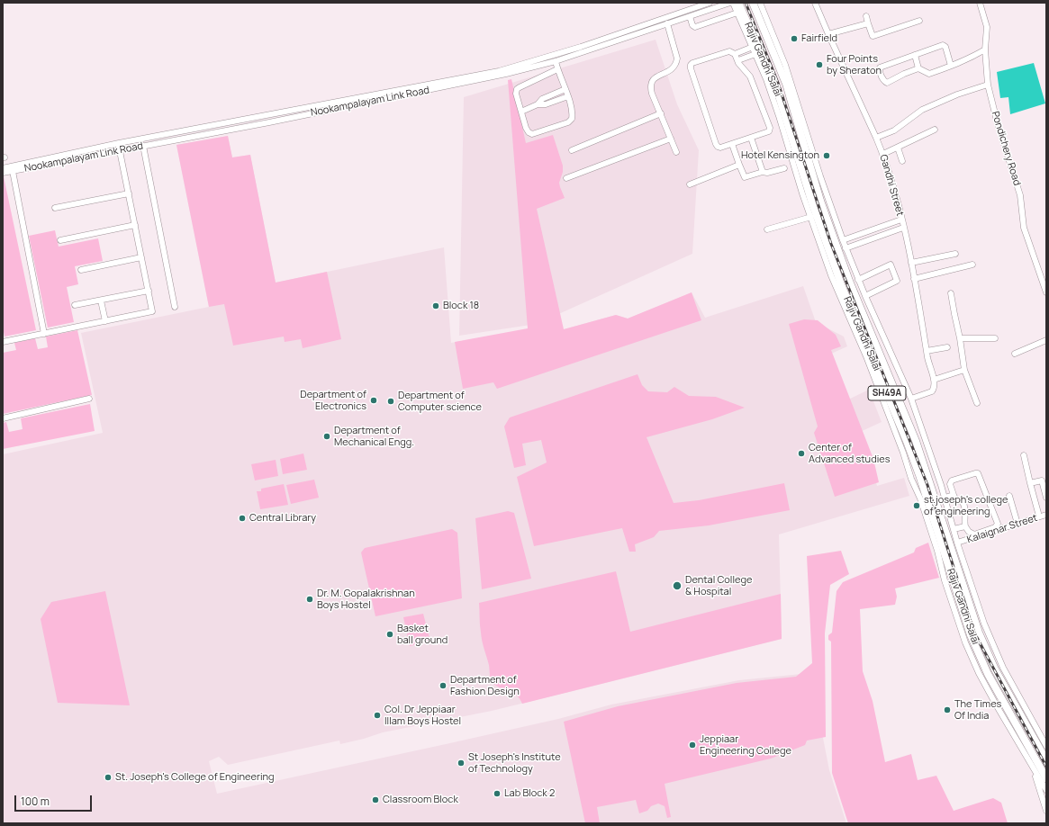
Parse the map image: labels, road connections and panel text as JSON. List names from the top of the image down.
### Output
{
  "streets": {
    "main road": ["Rajiv Gandhi Salai", "SH49A"],
    "street": [
      "Nookampalayam Link Road",
      "Pondichery Road",
      "Gandhi Street",
      "Kalaignar Street"
    ]
  },
  "places": [
    "Fairfield",
    "Four Points by Sheraton",
    "Hotel Kensington",
    "Block 18",
    "Department of Electronics",
    "Department of Computer science",
    "Department of Mechanical Engg.",
    "Center of Advanced studies",
    "st.joseph's college of engineering",
    "Central Library",
    "Dental College & Hospital",
    "Dr. M. Gopalakrishnan Boys Hostel",
    "Basket ball ground",
    "Department of Fashion Design",
    "The Times Of India",
    "Col. Dr Jeppiaar Illam Boys Hostel",
    "Jeppiaar Engineering College",
    "St Joseph's Institute of Technology",
    "St. Joseph's College of Engineering",
    "Lab Block 2",
    "Classroom Block"
  ],
  "scale_bar": "100 m"
}
